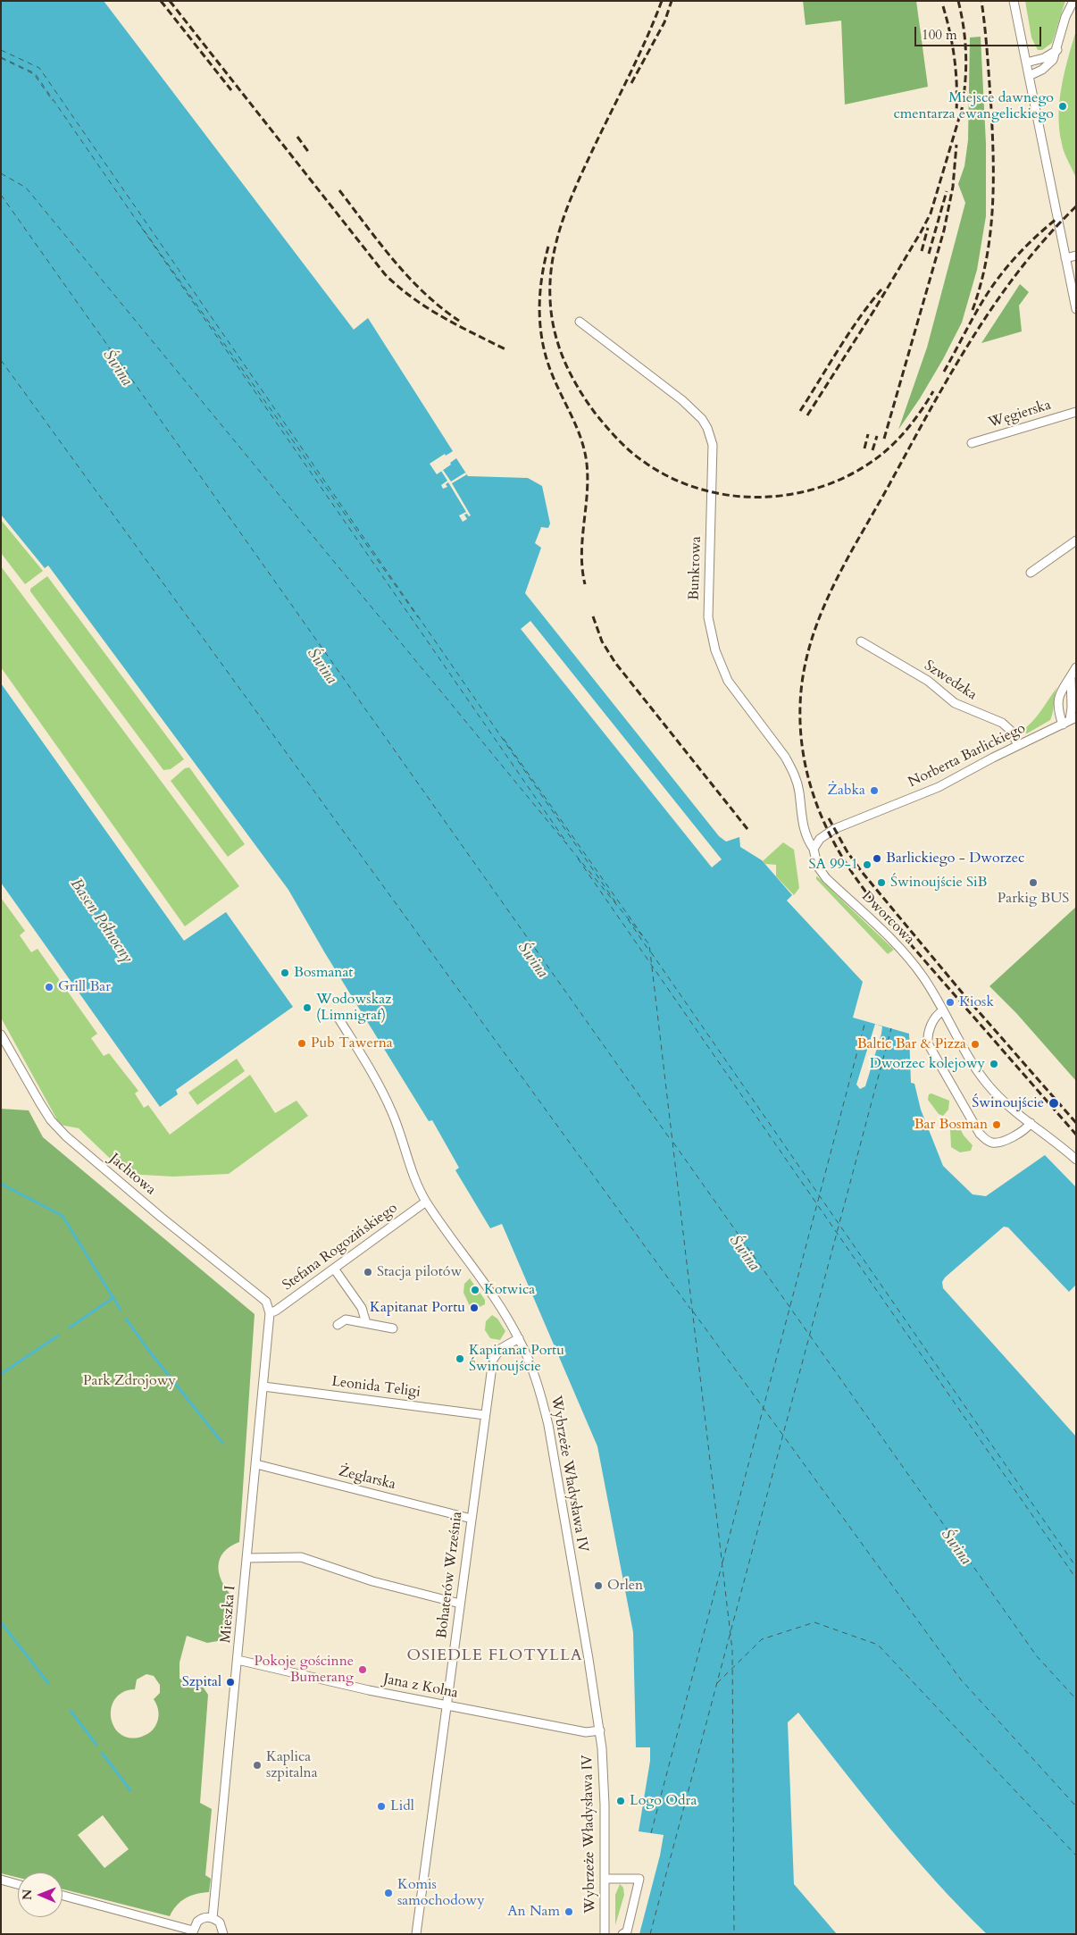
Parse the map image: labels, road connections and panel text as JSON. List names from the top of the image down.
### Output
{
  "streets": {
    "street": [
      "Węgierska",
      "Bunkrowa",
      "Szwedzka",
      "Norberta Barlickiego",
      "Dworcowa",
      "Jachtowa",
      "Stefana Rogozińskiego",
      "Leonida Teligi",
      "Wybrzeże Władysława IV",
      "Żeglarska",
      "Bohaterów Września",
      "Mieszka I",
      "Jana z Kolna"
    ]
  },
  "crossings": [
    ["Bunkrowa", "Norberta Barlickiego"],
    ["Bunkrowa", "Dworcowa"],
    ["Szwedzka", "Norberta Barlickiego"],
    ["Norberta Barlickiego", "Dworcowa"],
    ["Jachtowa", "Stefana Rogozińskiego"],
    ["Jachtowa", "Mieszka I"],
    ["Stefana Rogozińskiego", "Wybrzeże Władysława IV"],
    ["Stefana Rogozińskiego", "Mieszka I"],
    ["Leonida Teligi", "Bohaterów Września"],
    ["Leonida Teligi", "Mieszka I"],
    ["Wybrzeże Władysława IV", "Bohaterów Września"],
    ["Wybrzeże Władysława IV", "Jana z Kolna"],
    ["Żeglarska", "Bohaterów Września"],
    ["Żeglarska", "Mieszka I"],
    ["Bohaterów Września", "Jana z Kolna"],
    ["Mieszka I", "Jana z Kolna"]
  ],
  "districts": ["OSIEDLE FLOTYLLA"],
  "water": ["Świna", "Basen Północny"],
  "parks": ["Park Zdrojowy"],
  "places": [
    "Miejsce dawnego cmentarza ewangelickiego",
    "Żabka",
    "Barlickiego - Dworzec",
    "SA 99-1",
    "Świnoujście SiB",
    "Parkig BUS",
    "Bosmanat",
    "Grill Bar",
    "Kiosk",
    "Wodowskaz (Limnigraf)",
    "Pub Tawerna",
    "Baltic Bar & Pizza",
    "Dworzec kolejowy",
    "Świnoujście",
    "Bar Bosman",
    "Stacja pilotów",
    "Kotwica",
    "Kapitanat Portu",
    "Kapitanat Portu Świnoujście",
    "Orlen",
    "Pokoje gościnne Bumerang",
    "Szpital",
    "Kaplica szpitalna",
    "Logo Odra",
    "Lidl",
    "Komis samochodowy",
    "An Nam"
  ],
  "scale_bar": "100 m",
  "north": "left"
}
